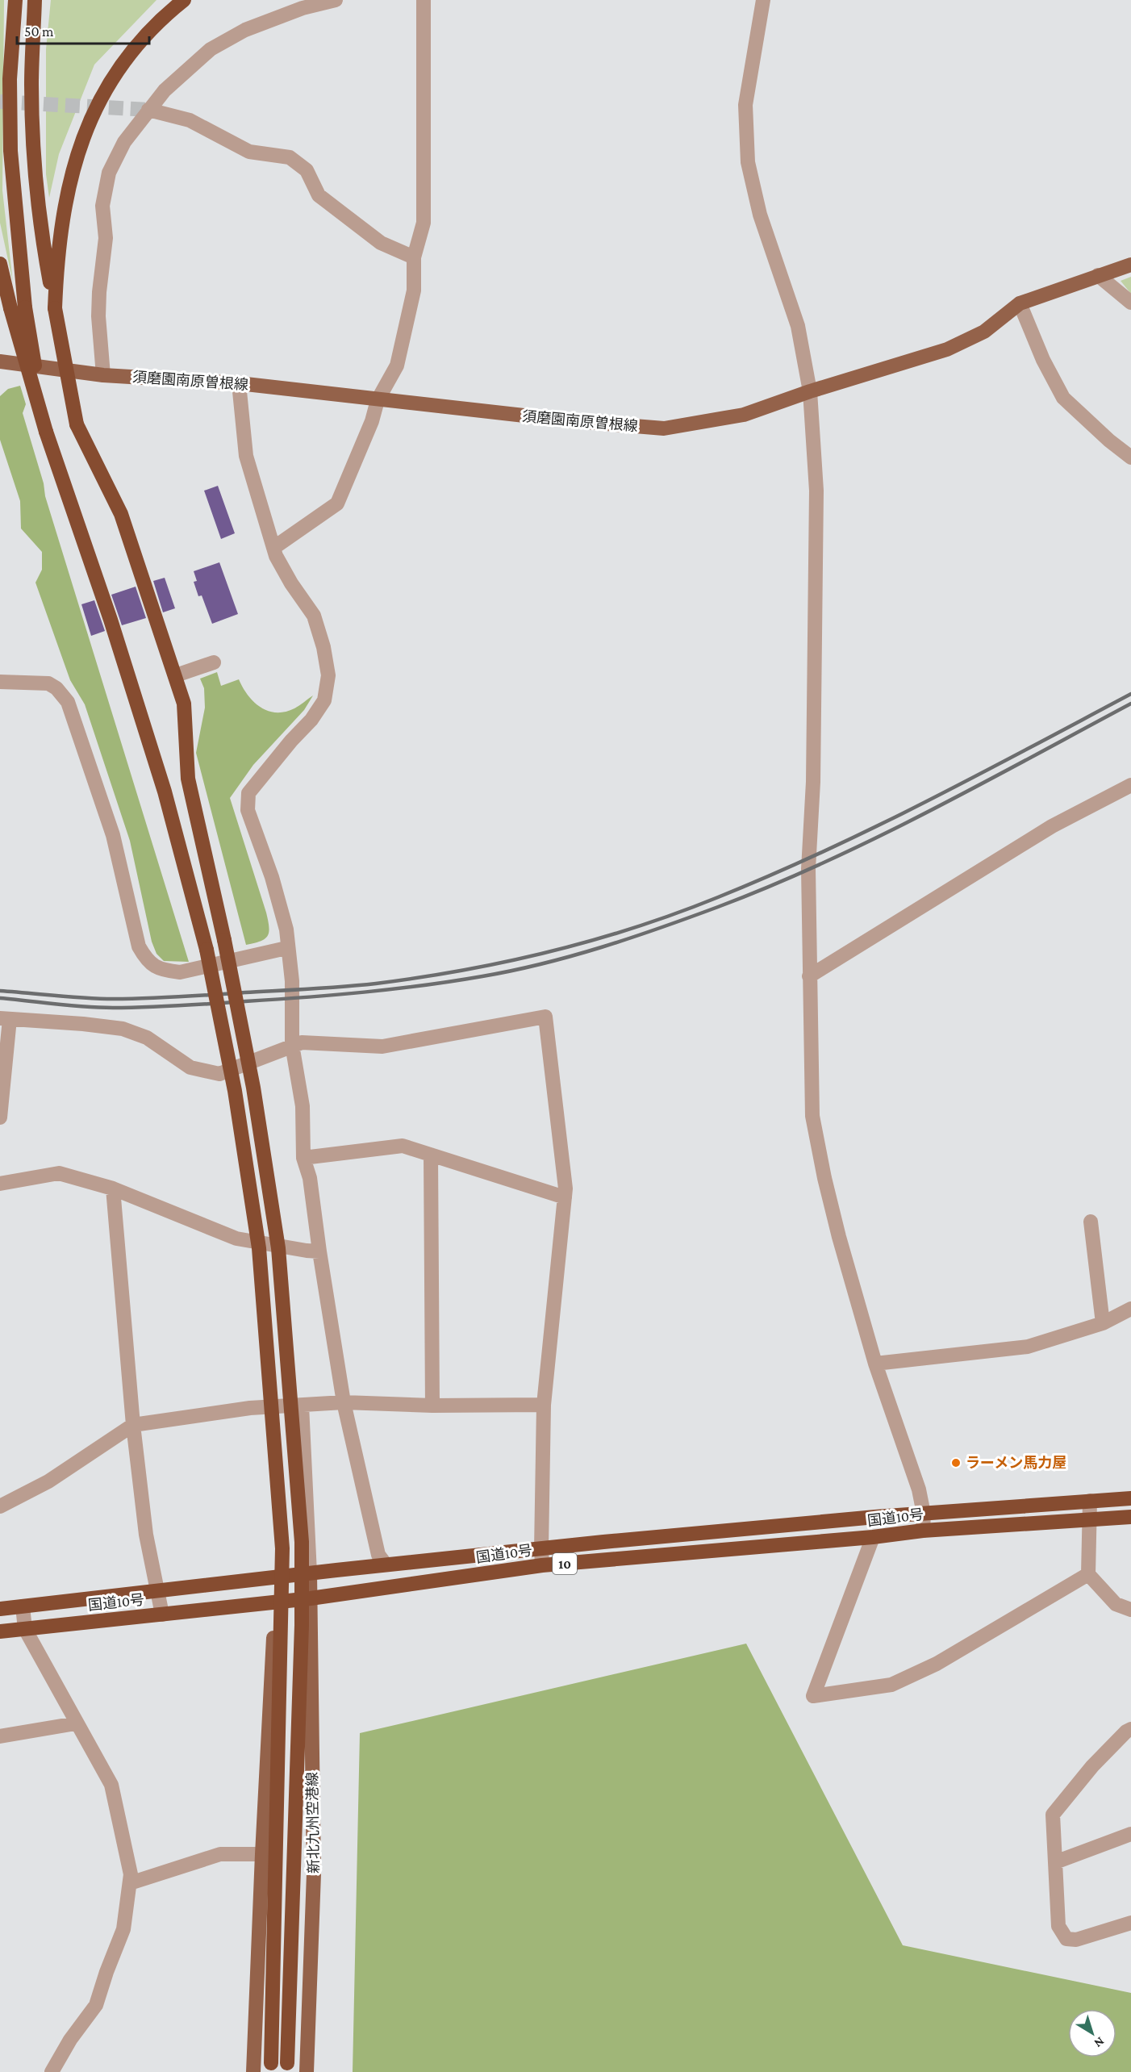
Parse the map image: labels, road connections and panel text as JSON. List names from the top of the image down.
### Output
{
  "streets": {
    "highway": ["国道10号", "10"],
    "main road": ["須磨園南原曽根線", "新北九州空港線"]
  },
  "crossings": [
    ["国道10号", "新北九州空港線"]
  ],
  "places": ["ラーメン馬力屋"],
  "scale_bar": "50 m",
  "north": "bottom right"
}
